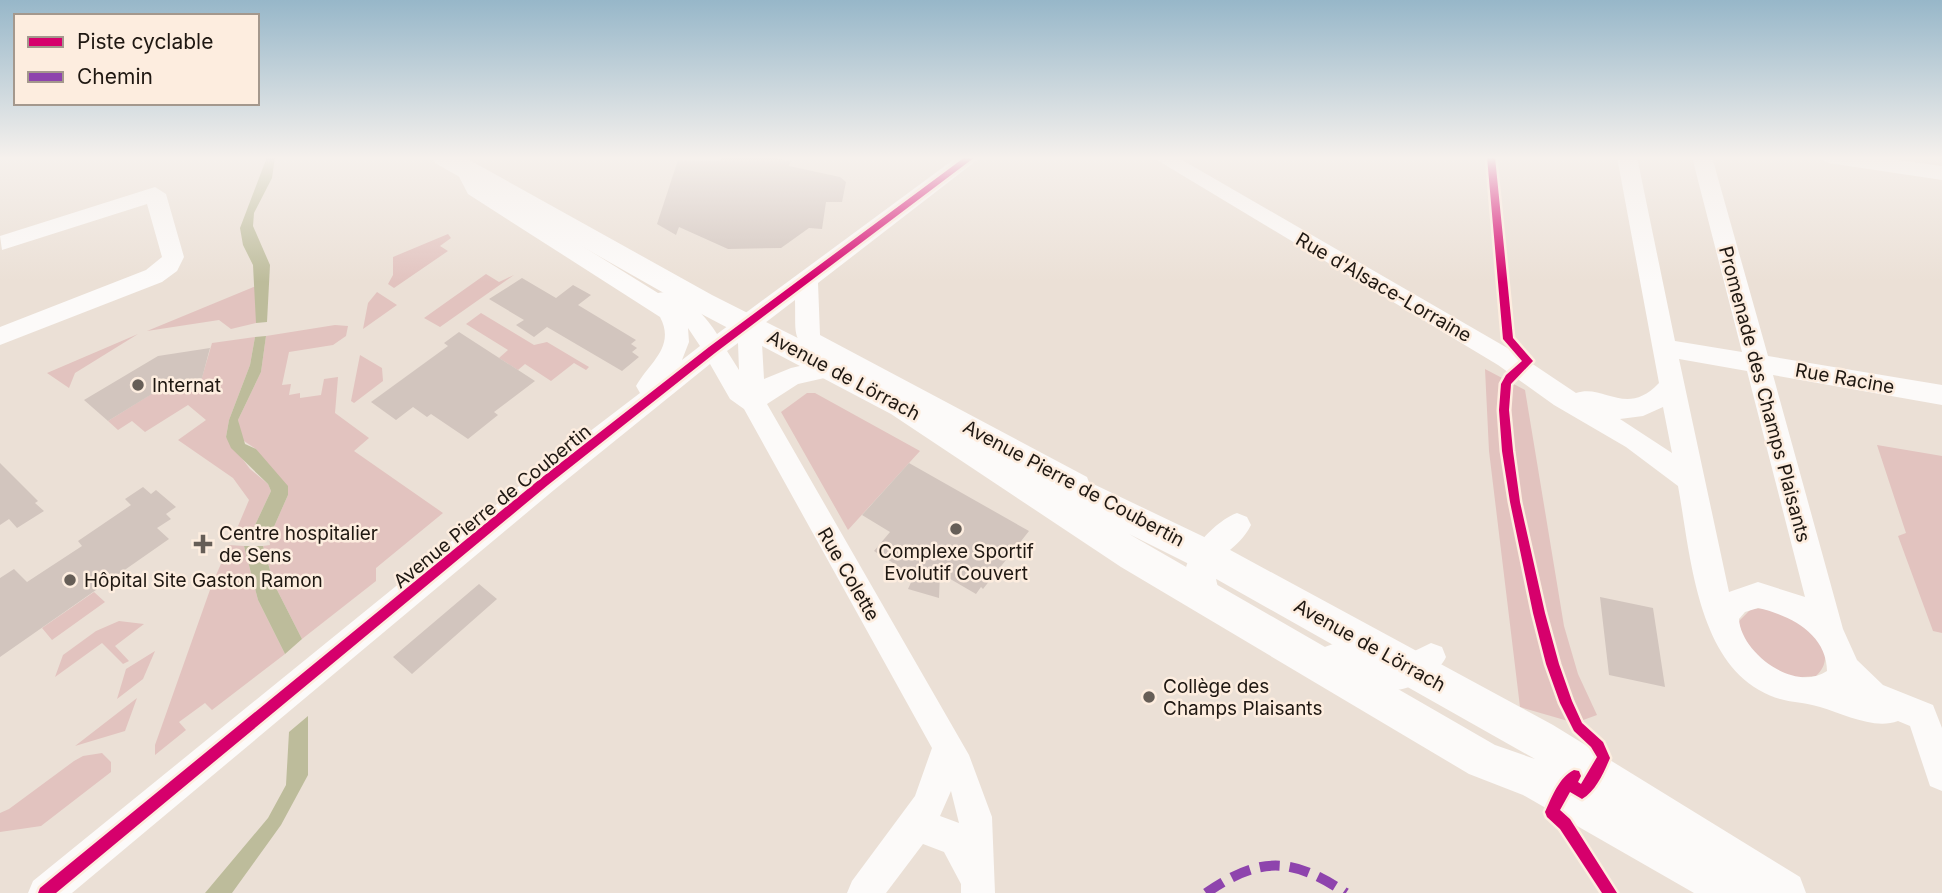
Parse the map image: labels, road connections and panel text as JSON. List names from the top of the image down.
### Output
{
  "streets": {
    "main road": ["Avenue de Lörrach"],
    "street": [
      "Rue d'Alsace-Lorraine",
      "Rue Racine",
      "Promenade des Champs Plaisants",
      "Avenue Pierre de Coubertin",
      "Rue Colette"
    ]
  },
  "crossings": [
    ["Avenue de Lörrach", "Avenue Pierre de Coubertin"],
    ["Avenue de Lörrach", "Rue Colette"],
    ["Rue Racine", "Promenade des Champs Plaisants"],
    ["Avenue Pierre de Coubertin", "Rue Colette"]
  ],
  "places": {
    "other": [
      "Internat",
      "Complexe Sportif Evolutif Couvert",
      "Hôpital Site Gaston Ramon",
      "Collège des Champs Plaisants"
    ],
    "health": ["Centre hospitalier de Sens"]
  },
  "legend": ["Piste cyclable", "Chemin"]
}
